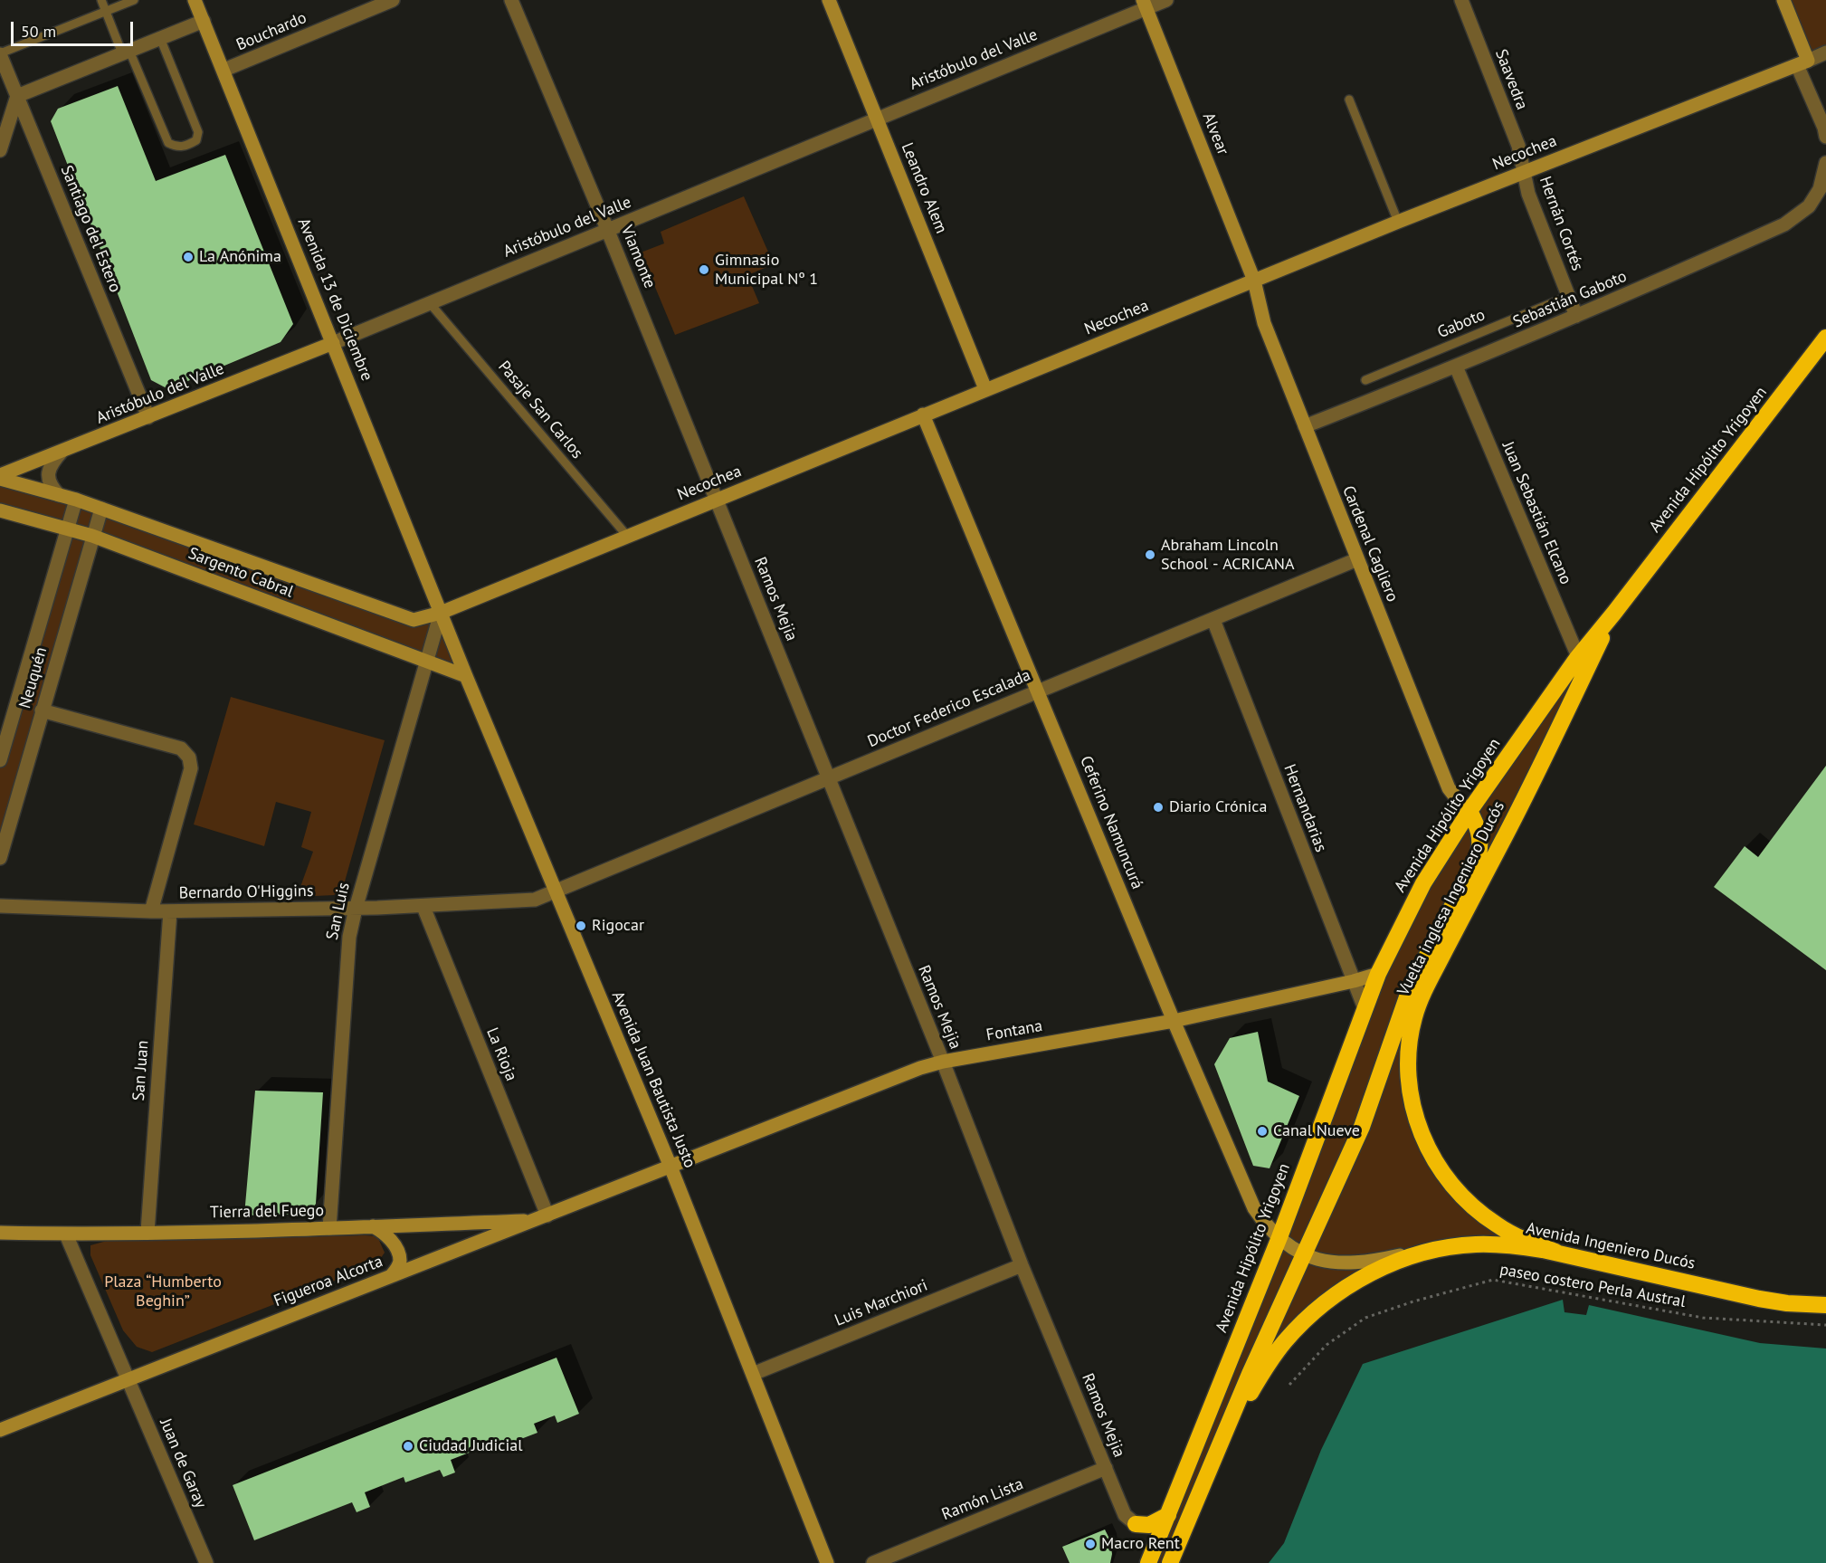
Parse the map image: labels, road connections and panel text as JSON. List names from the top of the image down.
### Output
{
  "streets": {
    "highway": ["Avenida Hipólito Yrigoyen", "Vuelta inglesa Ingeniero Ducós", "Avenida Ingeniero Ducós"],
    "main road": [
      "Aristóbulo del Valle",
      "Alvear",
      "Necochea",
      "Leandro Alem",
      "Avenida 13 de Diciembre",
      "Cardenal Cagliero",
      "Sargento Cabral",
      "Ceferino Namuncurá",
      "Fontana",
      "Avenida Juan Bautista Justo",
      "Tierra del Fuego",
      "Figueroa Alcorta"
    ],
    "street": [
      "Bouchardo",
      "Saavedra",
      "Hernán Cortés",
      "Santiago del Estero",
      "Viamonte",
      "Sebastián Gaboto",
      "Juan Sebastián Elcano",
      "Ramos Mejia",
      "Neuquén",
      "Doctor Federico Escalada",
      "Hernandarias",
      "Bernardo O'Higgins",
      "San Luis",
      "La Rioja",
      "San Juan",
      "Luis Marchiori",
      "Juan de Garay",
      "Ramón Lista"
    ],
    "lane": ["Gaboto", "Pasaje San Carlos"],
    "path": ["paseo costero Perla Austral"]
  },
  "crossings": [
    ["Bouchardo", "Avenida 13 de Diciembre"],
    ["Aristóbulo del Valle", "Alvear"],
    ["Aristóbulo del Valle", "Necochea"],
    ["Aristóbulo del Valle", "Leandro Alem"],
    ["Aristóbulo del Valle", "Santiago del Estero"],
    ["Aristóbulo del Valle", "Viamonte"],
    ["Aristóbulo del Valle", "Avenida 13 de Diciembre"],
    ["Aristóbulo del Valle", "Pasaje San Carlos"],
    ["Saavedra", "Necochea"],
    ["Saavedra", "Hernán Cortés"],
    ["Alvear", "Necochea"],
    ["Alvear", "Cardenal Cagliero"],
    ["Necochea", "Leandro Alem"],
    ["Necochea", "Hernán Cortés"],
    ["Necochea", "Viamonte"],
    ["Necochea", "Avenida 13 de Diciembre"],
    ["Necochea", "Pasaje San Carlos"],
    ["Necochea", "Cardenal Cagliero"],
    ["Necochea", "Ramos Mejia"],
    ["Necochea", "Neuquén"],
    ["Necochea", "Ceferino Namuncurá"],
    ["Necochea", "San Luis"],
    ["Necochea", "Avenida Juan Bautista Justo"],
    ["Hernán Cortés", "Sebastián Gaboto"],
    ["Hernán Cortés", "Gaboto"],
    ["Viamonte", "Ramos Mejia"],
    ["Avenida 13 de Diciembre", "San Luis"],
    ["Avenida 13 de Diciembre", "Avenida Juan Bautista Justo"],
    ["Sebastián Gaboto", "Juan Sebastián Elcano"],
    ["Sebastián Gaboto", "Cardenal Cagliero"],
    ["Avenida Hipólito Yrigoyen", "Juan Sebastián Elcano"],
    ["Avenida Hipólito Yrigoyen", "Cardenal Cagliero"],
    ["Avenida Hipólito Yrigoyen", "Hernandarias"],
    ["Avenida Hipólito Yrigoyen", "Ceferino Namuncurá"],
    ["Avenida Hipólito Yrigoyen", "Vuelta inglesa Ingeniero Ducós"],
    ["Avenida Hipólito Yrigoyen", "Fontana"],
    ["Juan Sebastián Elcano", "Vuelta inglesa Ingeniero Ducós"],
    ["Cardenal Cagliero", "Doctor Federico Escalada"],
    ["Sargento Cabral", "Neuquén"],
    ["Sargento Cabral", "San Luis"],
    ["Sargento Cabral", "Avenida Juan Bautista Justo"],
    ["Ramos Mejia", "Doctor Federico Escalada"],
    ["Ramos Mejia", "Fontana"],
    ["Ramos Mejia", "Luis Marchiori"],
    ["Ramos Mejia", "Ramón Lista"],
    ["Doctor Federico Escalada", "Hernandarias"],
    ["Doctor Federico Escalada", "Ceferino Namuncurá"],
    ["Doctor Federico Escalada", "Bernardo O'Higgins"],
    ["Doctor Federico Escalada", "Avenida Juan Bautista Justo"],
    ["Hernandarias", "Fontana"],
    ["Ceferino Namuncurá", "Fontana"],
    ["Bernardo O'Higgins", "San Luis"],
    ["Bernardo O'Higgins", "La Rioja"],
    ["Bernardo O'Higgins", "San Juan"],
    ["Bernardo O'Higgins", "Avenida Juan Bautista Justo"],
    ["Vuelta inglesa Ingeniero Ducós", "Avenida Ingeniero Ducós"],
    ["San Luis", "Avenida Juan Bautista Justo"],
    ["San Luis", "Tierra del Fuego"],
    ["Fontana", "Avenida Juan Bautista Justo"],
    ["Fontana", "Figueroa Alcorta"],
    ["La Rioja", "Tierra del Fuego"],
    ["La Rioja", "Figueroa Alcorta"],
    ["San Juan", "Tierra del Fuego"],
    ["Avenida Juan Bautista Justo", "Figueroa Alcorta"],
    ["Avenida Juan Bautista Justo", "Luis Marchiori"],
    ["Tierra del Fuego", "Figueroa Alcorta"],
    ["Tierra del Fuego", "Juan de Garay"],
    ["Figueroa Alcorta", "Juan de Garay"]
  ],
  "parks": ["Plaza “Humberto Beghin”"],
  "places": [
    "La Anónima",
    "Gimnasio Municipal Nº 1",
    "Abraham Lincoln School - ACRICANA",
    "Diario Crónica",
    "Rigocar",
    "Canal Nueve",
    "Ciudad Judicial",
    "Macro Rent"
  ],
  "scale_bar": "50 m"
}
